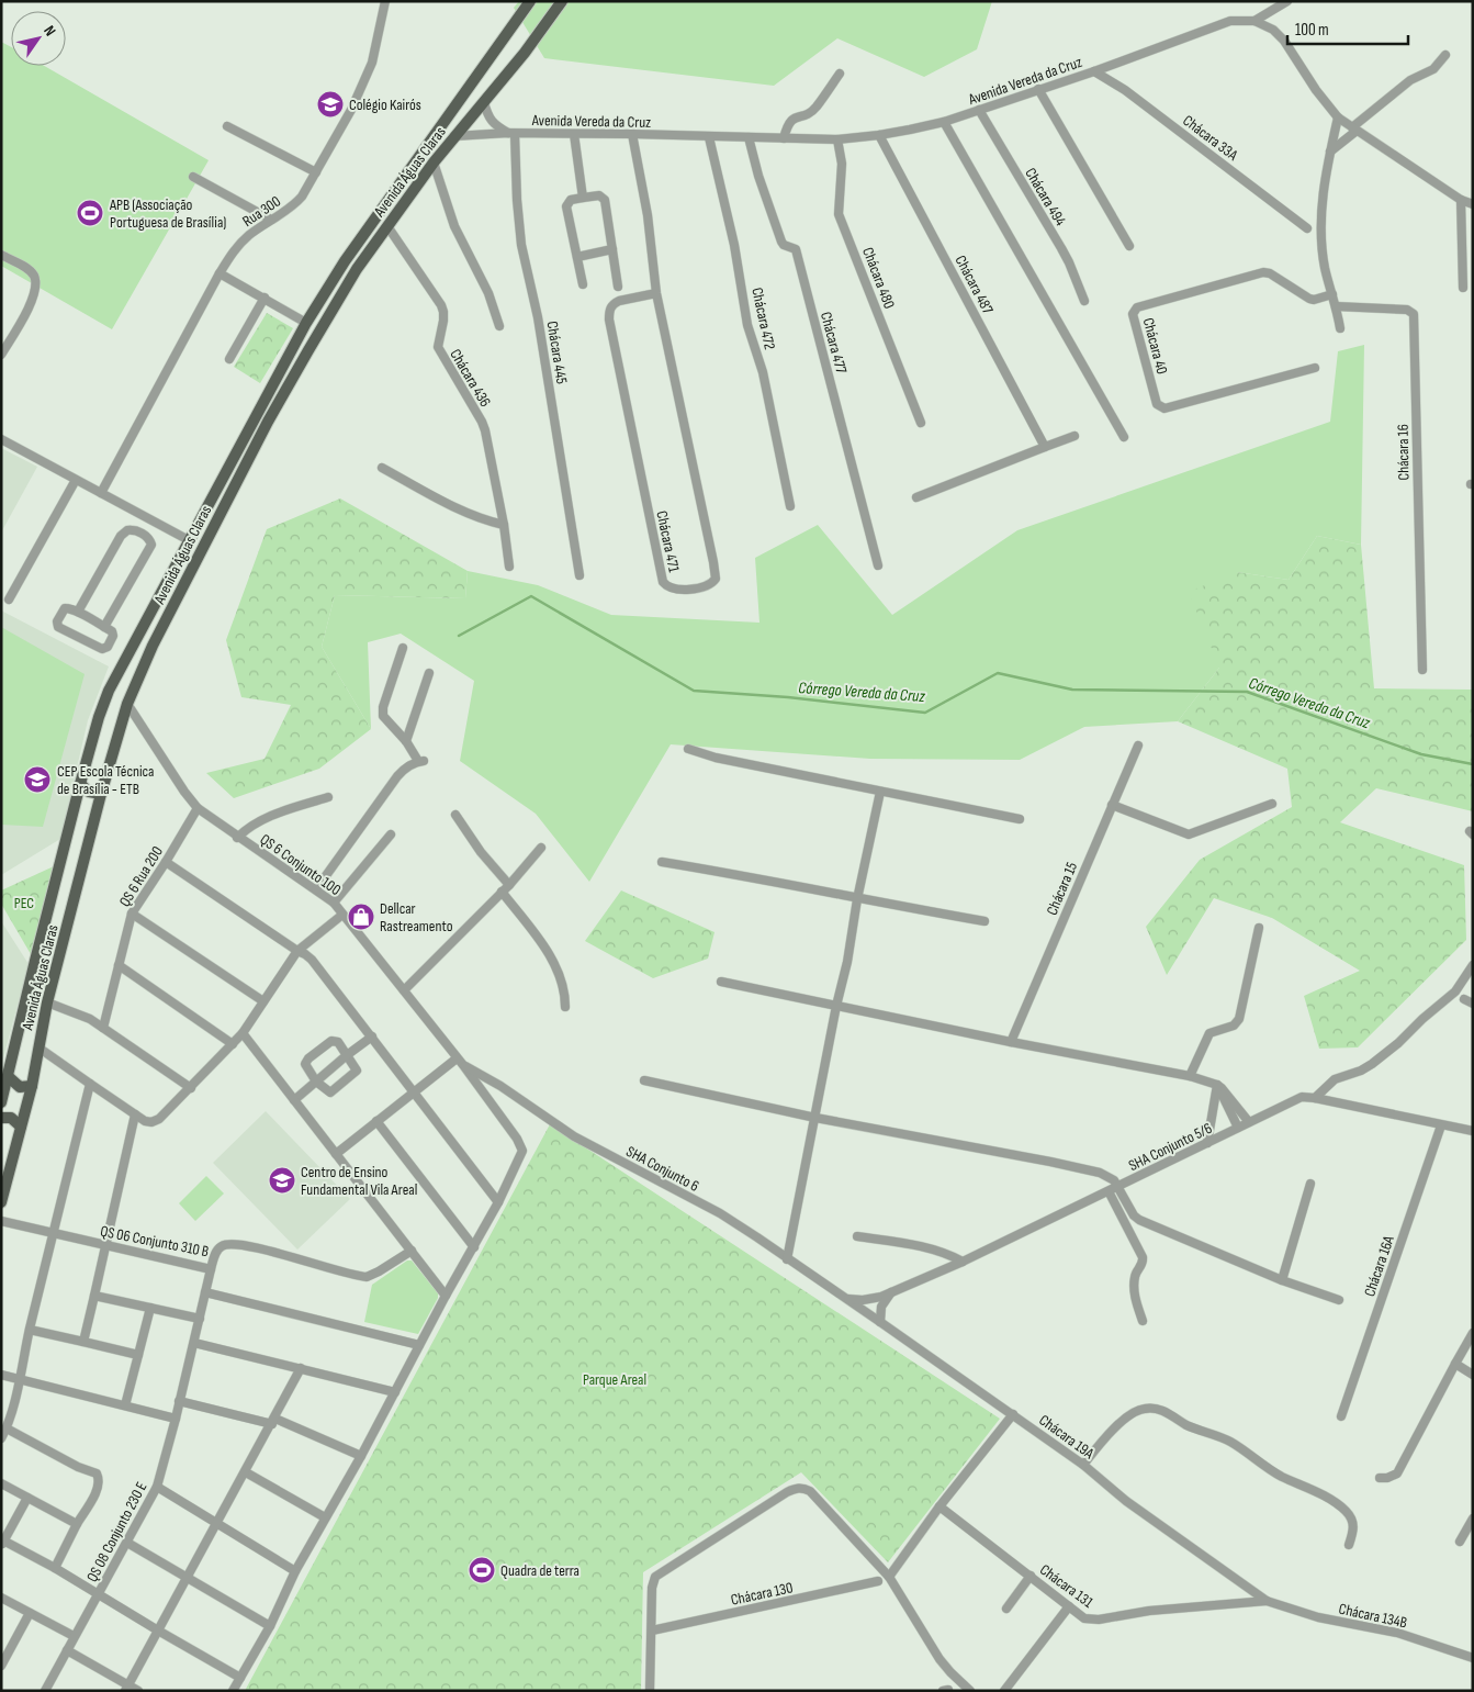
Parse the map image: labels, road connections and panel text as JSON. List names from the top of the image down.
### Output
{
  "streets": {
    "main road": ["Avenida Águas Claras"],
    "street": [
      "Avenida Vereda da Cruz",
      "Chácara 33A",
      "Chácara 494",
      "Rua 300",
      "Chácara 480",
      "Chácara 487",
      "Chácara 472",
      "Chácara 477",
      "Chácara 40",
      "Chácara 445",
      "Chácara 436",
      "Chácara 16",
      "Chácara 471",
      "QS 6 Conjunto 100",
      "QS 6 Rua 200",
      "Chácara 15",
      "SHA Conjunto 5/6",
      "SHA Conjunto 6",
      "QS 06 Conjunto 310 B",
      "Chácara 16A",
      "Chácara 19A",
      "QS 08 Conjunto 230 E",
      "Chácara 131",
      "Chácara 130",
      "Chácara 134B"
    ]
  },
  "crossings": [
    ["Avenida Vereda da Cruz", "Chácara 33A"],
    ["Avenida Vereda da Cruz", "Avenida Águas Claras"],
    ["Avenida Vereda da Cruz", "Chácara 494"],
    ["Avenida Vereda da Cruz", "Chácara 480"],
    ["Avenida Vereda da Cruz", "Chácara 487"],
    ["Avenida Vereda da Cruz", "Chácara 472"],
    ["Avenida Vereda da Cruz", "Chácara 477"],
    ["Avenida Vereda da Cruz", "Chácara 445"],
    ["Avenida Vereda da Cruz", "Chácara 471"],
    ["Avenida Águas Claras", "Chácara 436"],
    ["Avenida Águas Claras", "QS 6 Conjunto 100"],
    ["QS 6 Conjunto 100", "QS 6 Rua 200"],
    ["QS 6 Conjunto 100", "SHA Conjunto 6"],
    ["SHA Conjunto 5/6", "SHA Conjunto 6"],
    ["SHA Conjunto 5/6", "Chácara 16A"],
    ["SHA Conjunto 5/6", "Chácara 19A"],
    ["SHA Conjunto 6", "Chácara 19A"],
    ["QS 06 Conjunto 310 B", "QS 08 Conjunto 230 E"],
    ["Chácara 19A", "Chácara 131"],
    ["Chácara 19A", "Chácara 134B"],
    ["Chácara 131", "Chácara 134B"]
  ],
  "water": ["Córrego Vereda da Cruz"],
  "parks": ["PEC", "Parque Areal"],
  "places": {
    "school or university": ["Colégio Kairós", "CEP Escola Técnica de Brasília - ETB", "Centro de Ensino Fundamental Vila Areal"],
    "sports": ["APB (Associação Portuguesa de Brasília)", "Quadra de terra"],
    "shop": ["Dellcar Rastreamento"]
  },
  "scale_bar": "100 m",
  "north": "top right"
}
